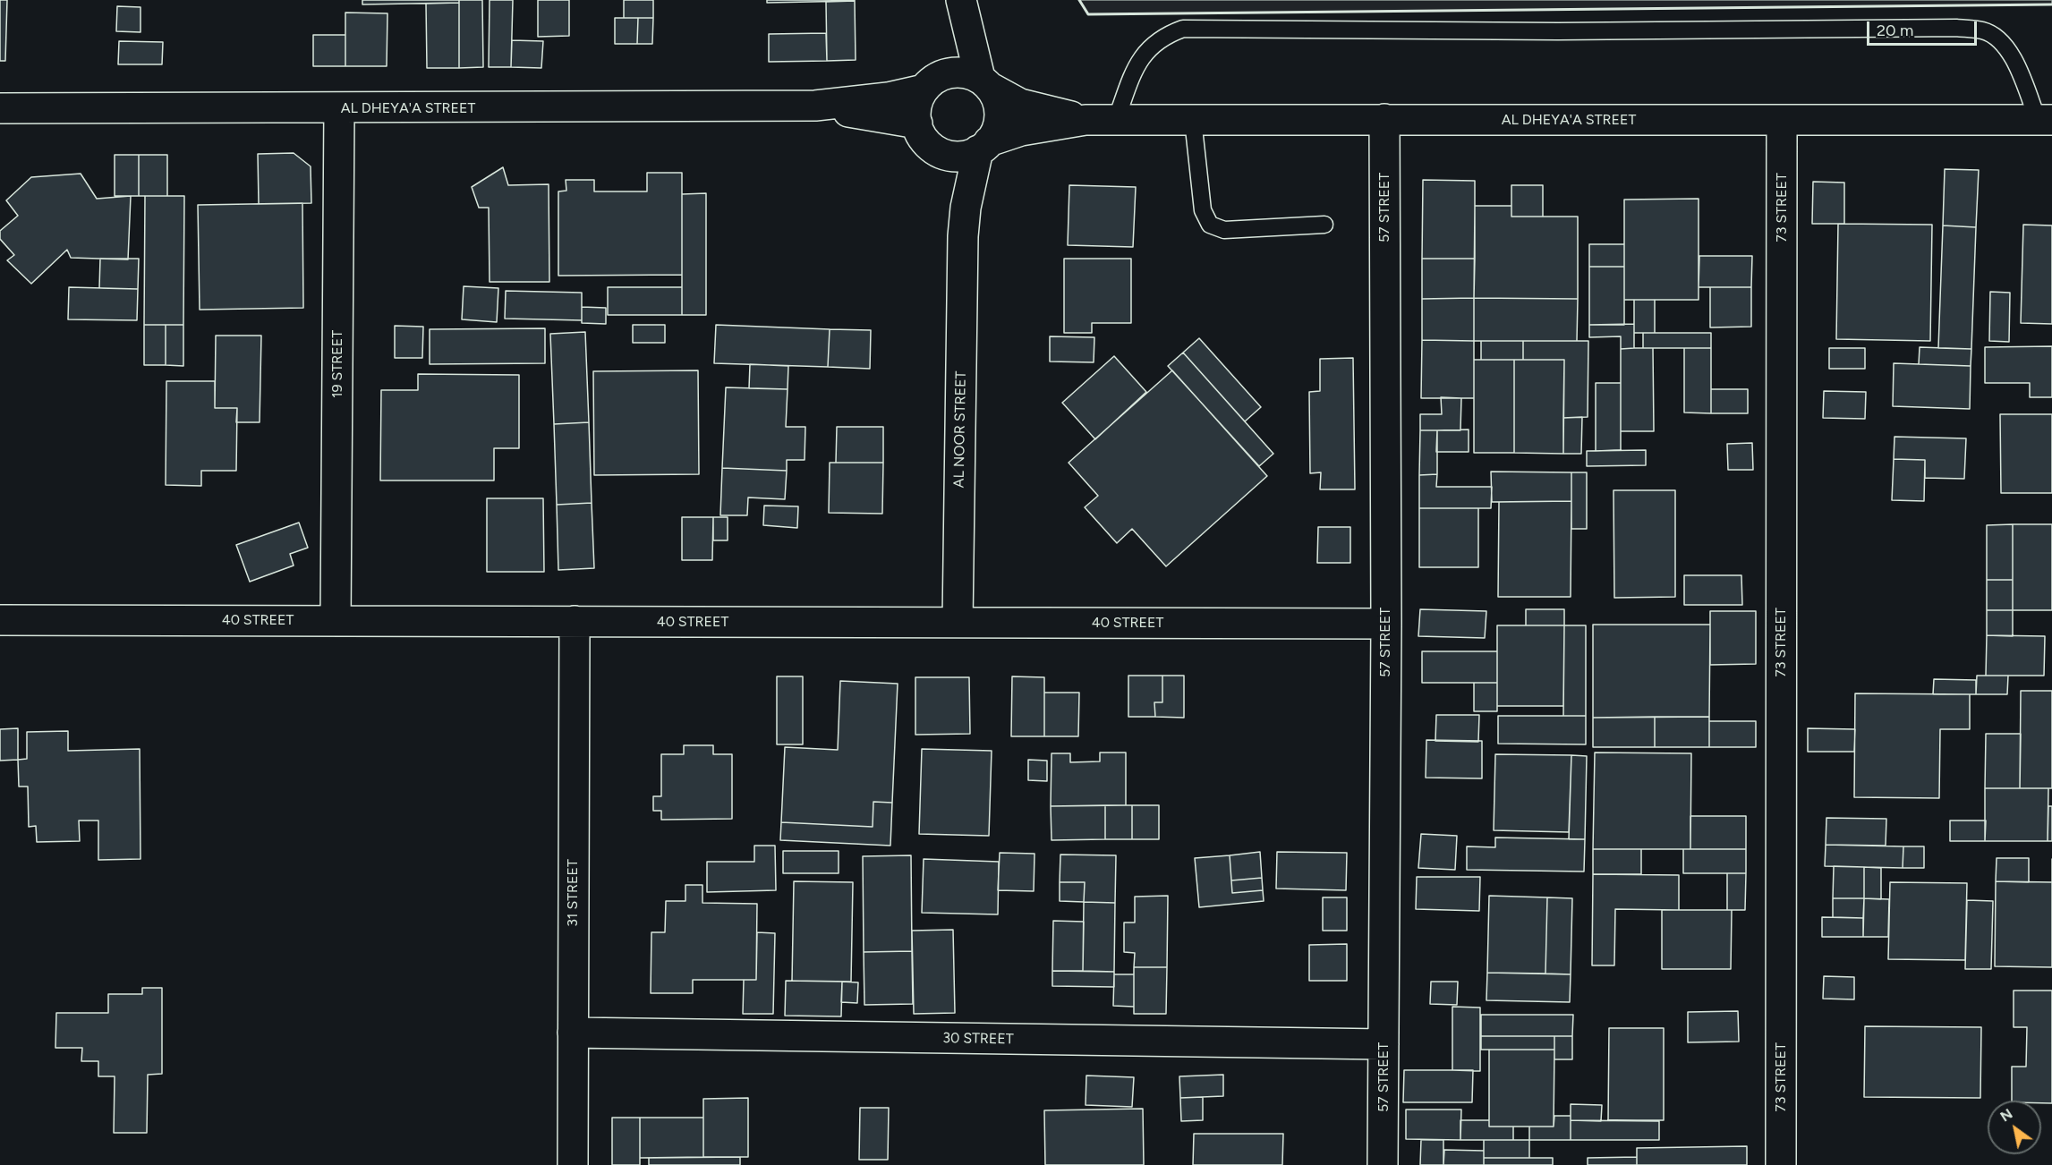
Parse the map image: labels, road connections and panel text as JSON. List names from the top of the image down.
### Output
{
  "streets": {
    "street": [
      "AL DHEYA'A STREET",
      "57 STREET",
      "73 STREET",
      "19 STREET",
      "AL NOOR STREET",
      "40 STREET",
      "31 STREET",
      "30 STREET"
    ]
  },
  "crossings": [
    ["AL DHEYA'A STREET", "57 STREET"],
    ["AL DHEYA'A STREET", "73 STREET"],
    ["AL DHEYA'A STREET", "19 STREET"],
    ["AL DHEYA'A STREET", "AL NOOR STREET"],
    ["57 STREET", "40 STREET"],
    ["57 STREET", "30 STREET"],
    ["19 STREET", "40 STREET"],
    ["AL NOOR STREET", "40 STREET"],
    ["40 STREET", "31 STREET"],
    ["31 STREET", "30 STREET"]
  ],
  "scale_bar": "20 m",
  "north": "top left"
}
